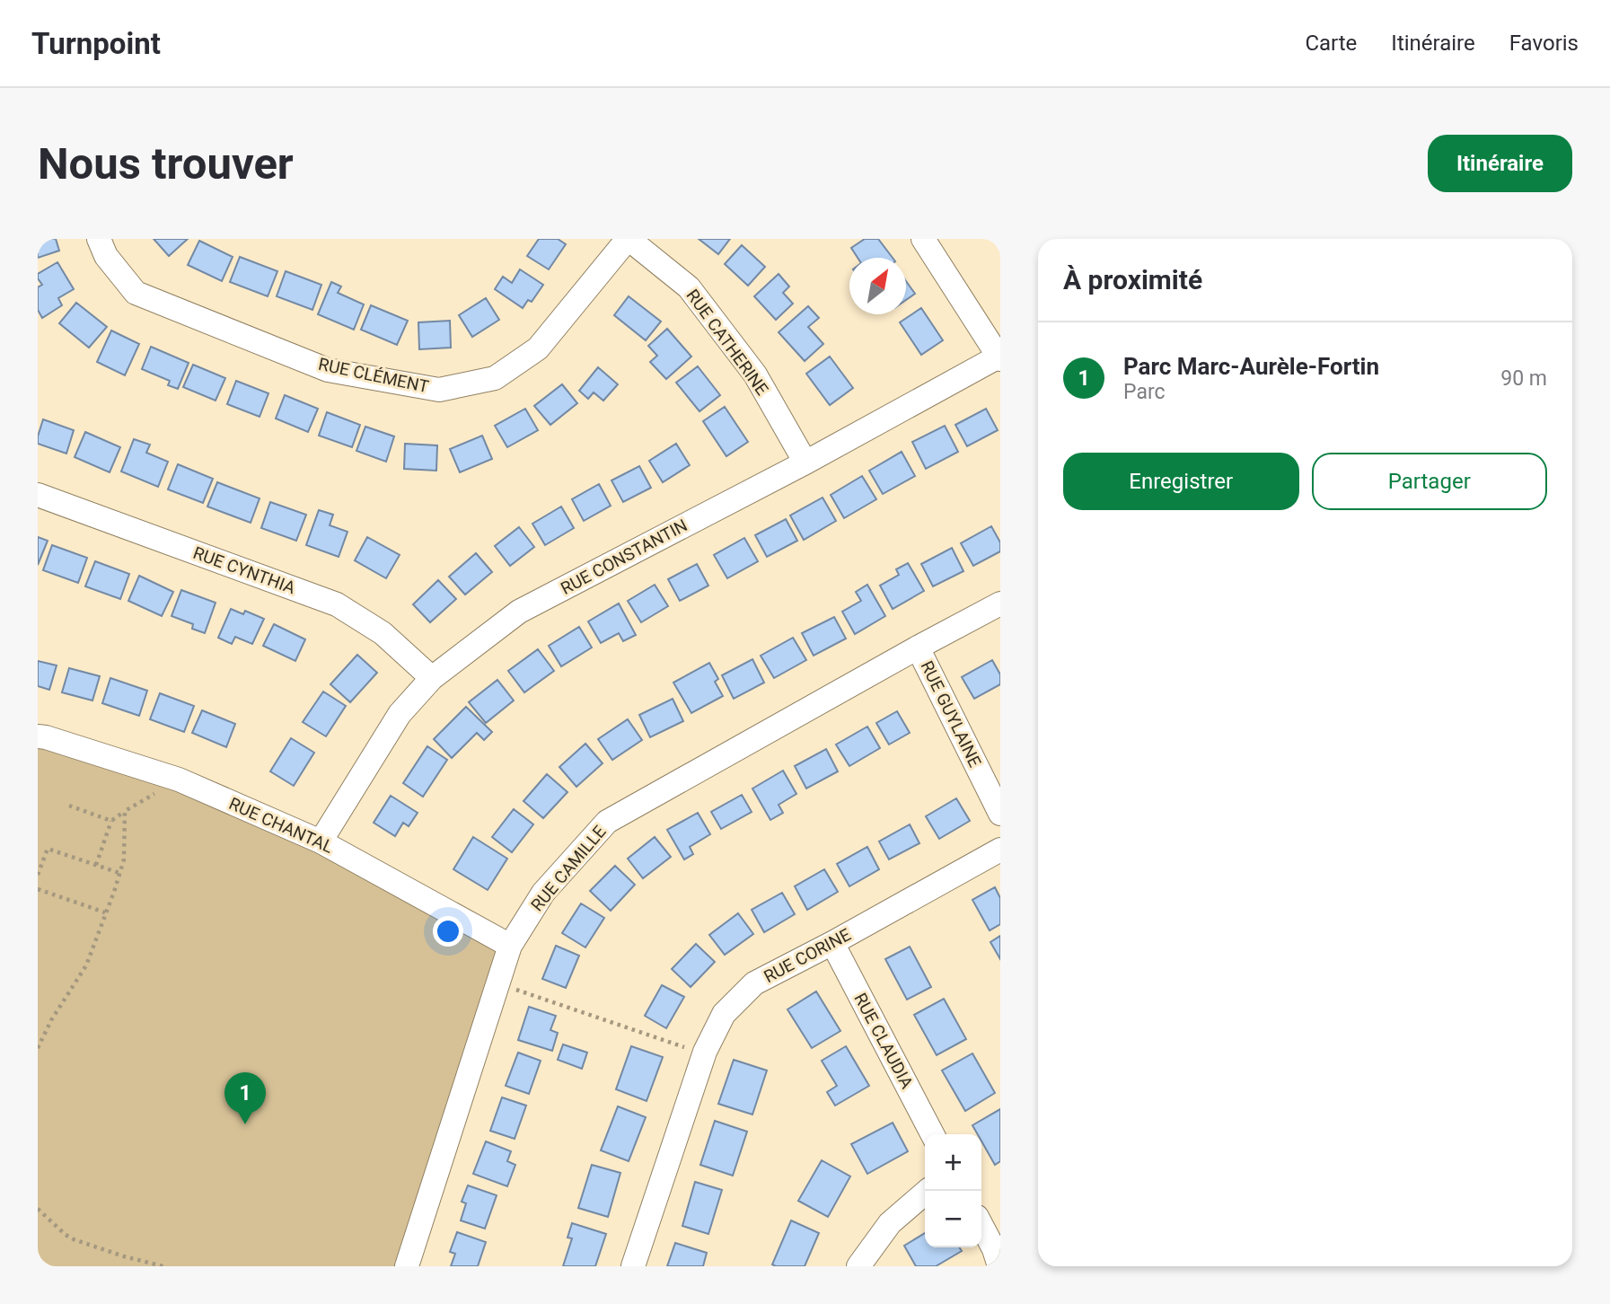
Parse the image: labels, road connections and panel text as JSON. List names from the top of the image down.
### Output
{
  "streets": {
    "street": [
      "RUE CATHERINE",
      "RUE CLÉMENT",
      "RUE CONSTANTIN",
      "RUE CYNTHIA",
      "RUE GUYLAINE",
      "RUE CHANTAL",
      "RUE CAMILLE",
      "RUE CORINE",
      "RUE CLAUDIA"
    ]
  },
  "crossings": [
    ["RUE CATHERINE", "RUE CLÉMENT"],
    ["RUE CATHERINE", "RUE CONSTANTIN"],
    ["RUE CONSTANTIN", "RUE CYNTHIA"],
    ["RUE CONSTANTIN", "RUE CHANTAL"],
    ["RUE GUYLAINE", "RUE CAMILLE"],
    ["RUE CHANTAL", "RUE CAMILLE"],
    ["RUE CORINE", "RUE CLAUDIA"]
  ],
  "north": "top right",
  "page": {
    "header": "Turnpoint",
    "nav": ["Carte", "Itinéraire", "Favoris"],
    "buttons": [
      "Itinéraire",
      ["Enregistrer", "Partager"]
    ],
    "title": "Nous trouver",
    "heading": "À proximité",
    "list": [
      {
        "mark": "1",
        "name": "Parc Marc-Aurèle-Fortin",
        "note": "Parc",
        "value": "90 m"
      }
    ],
    "pins": "1",
    "map_buttons": ["+", "−"]
  }
}
